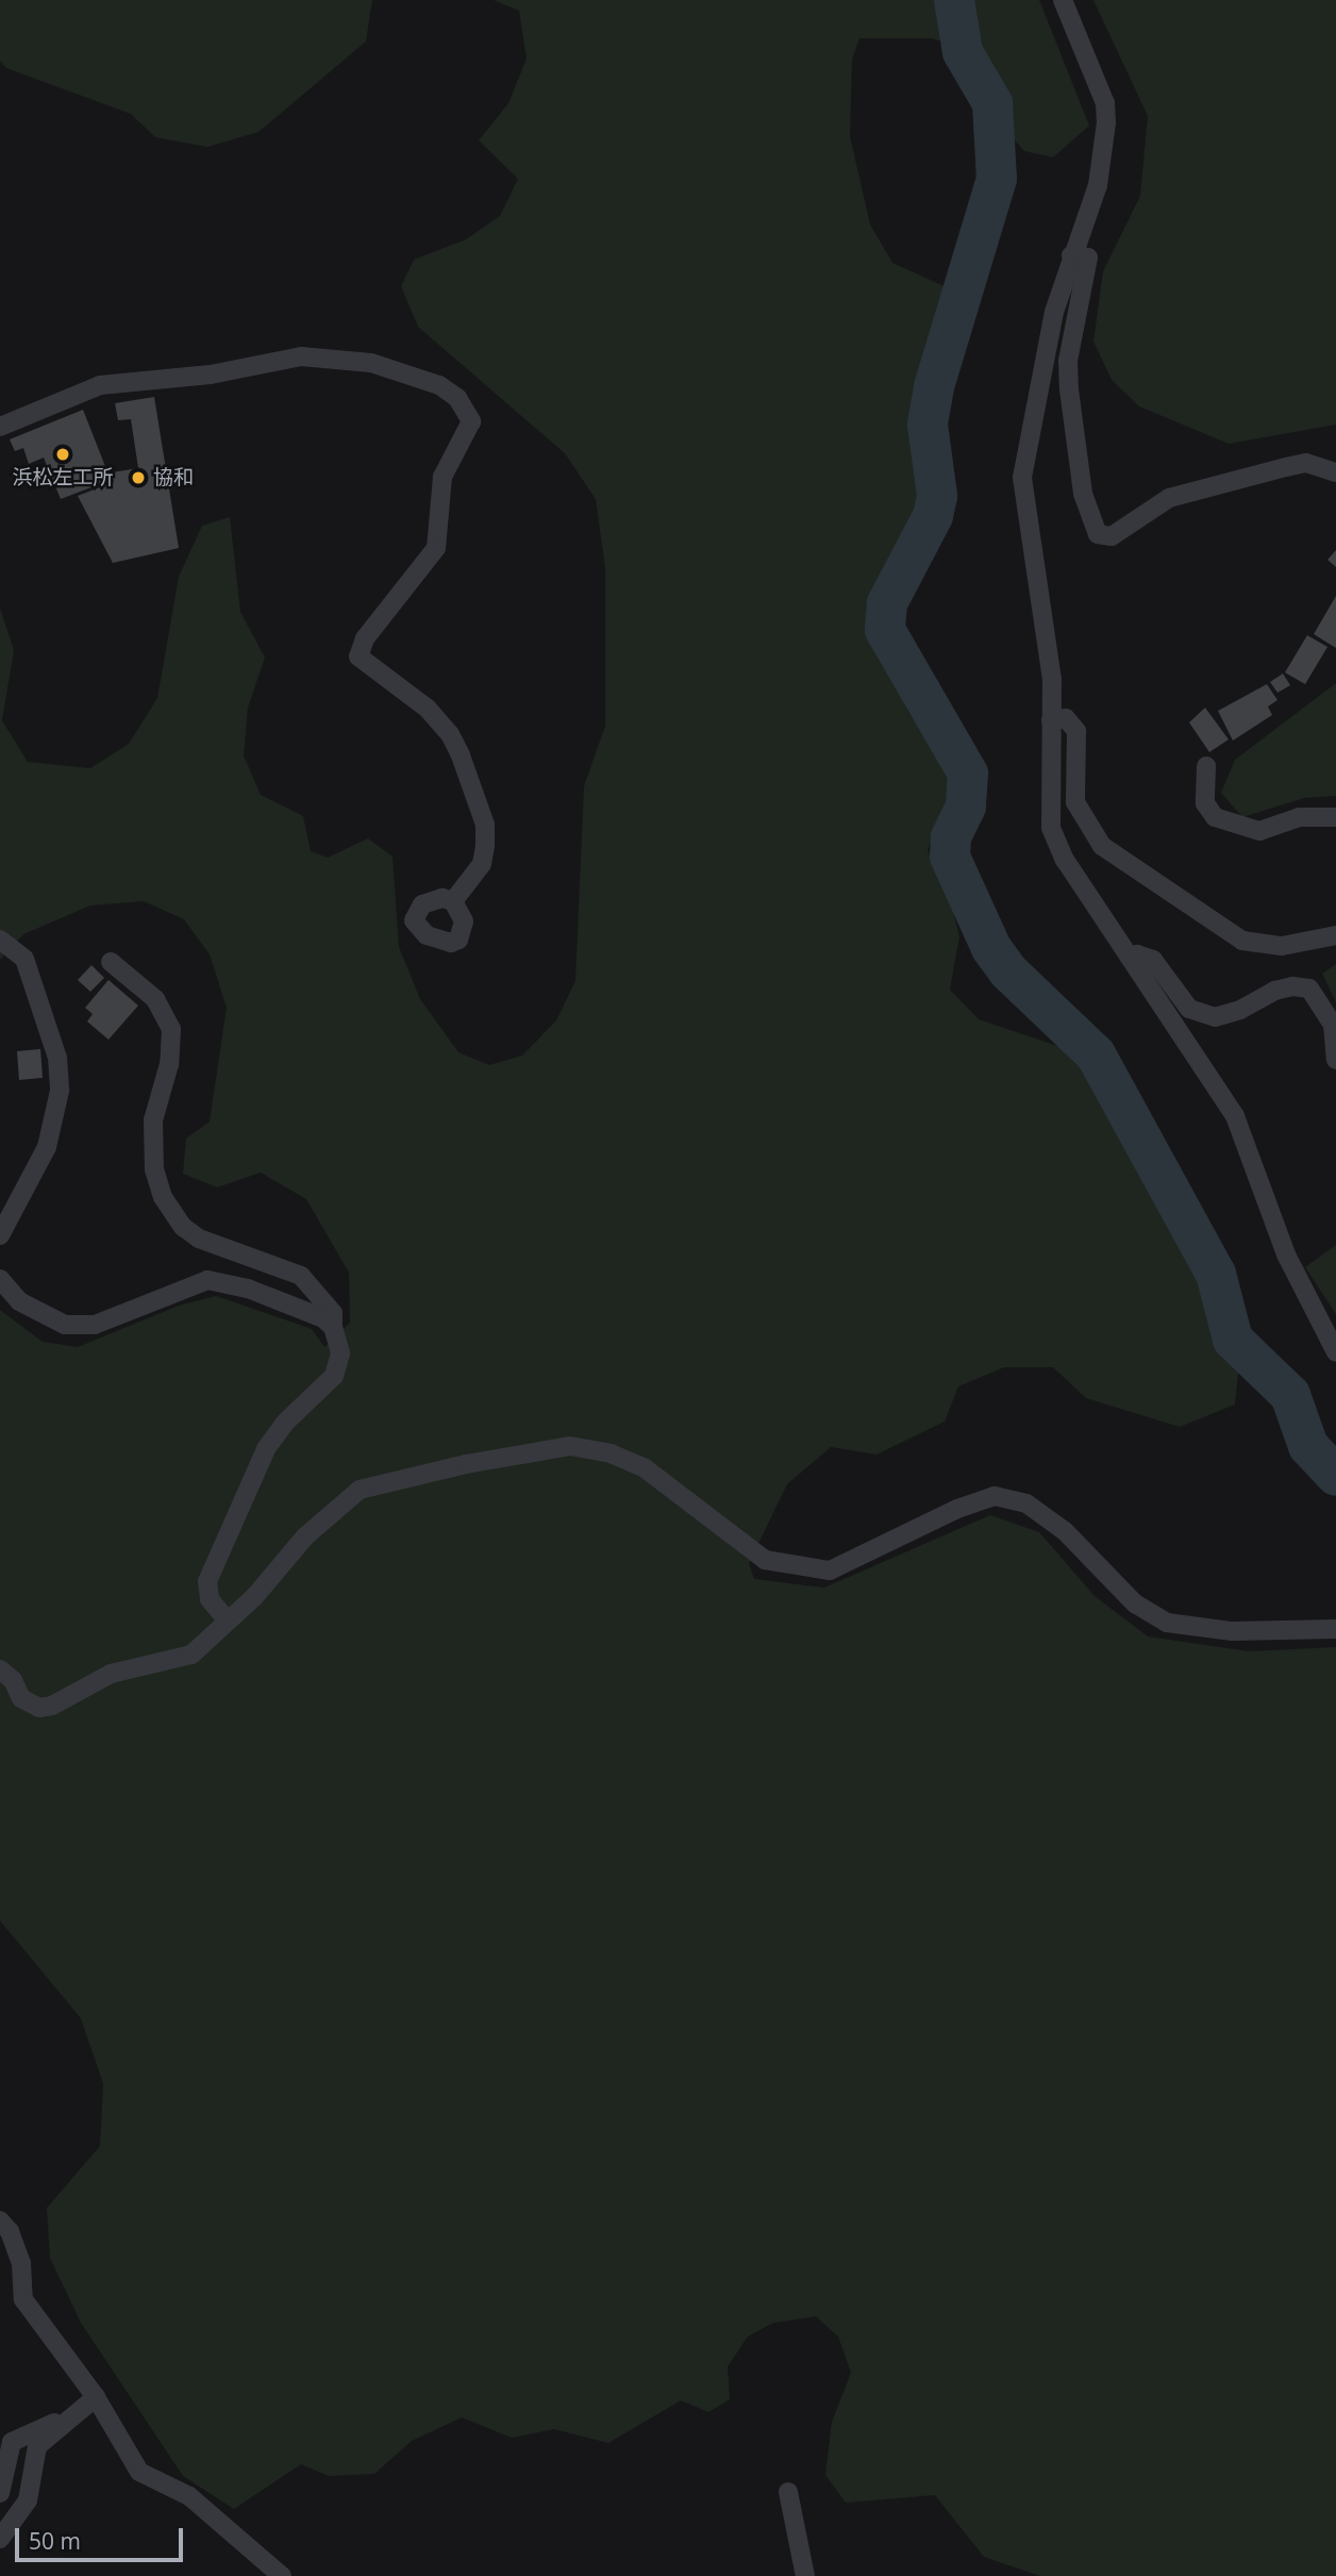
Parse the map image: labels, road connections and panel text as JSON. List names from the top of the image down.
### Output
{
  "places": ["浜松左工所", "協和"],
  "scale_bar": "50 m"
}
